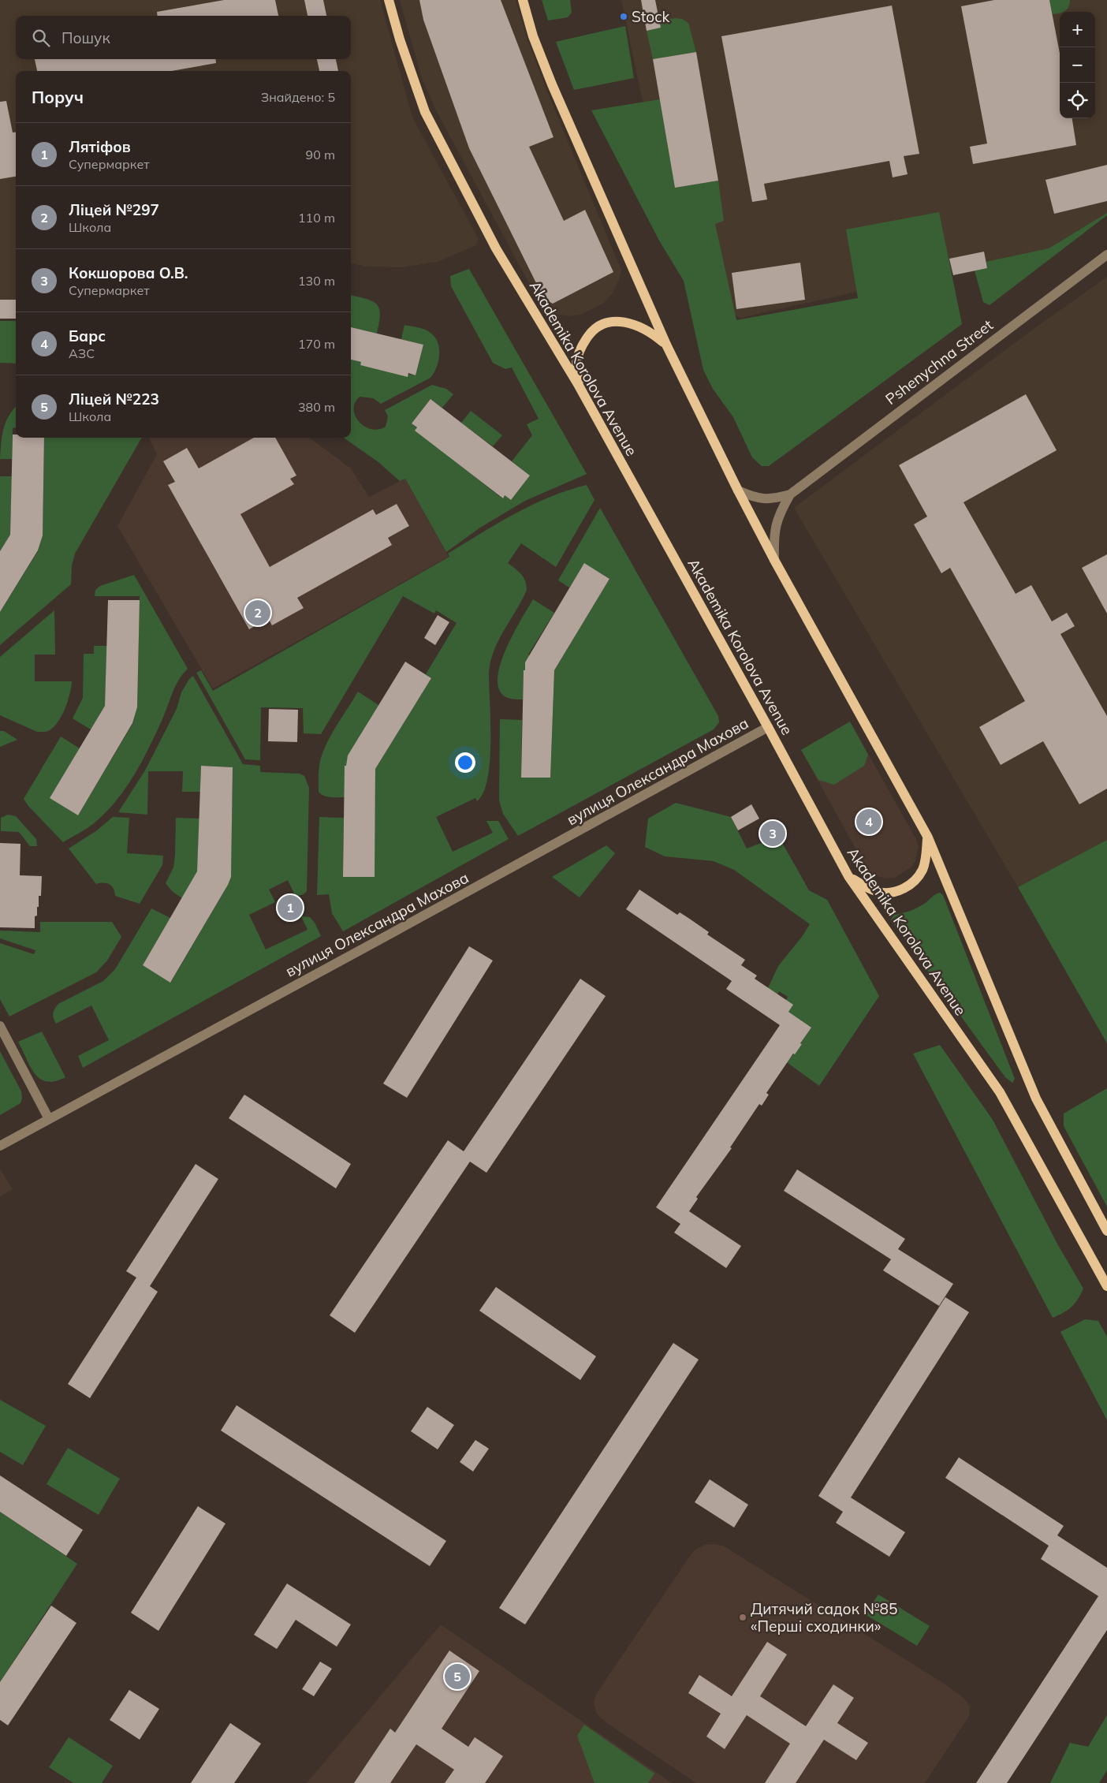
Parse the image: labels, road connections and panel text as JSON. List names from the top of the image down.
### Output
{
  "streets": {
    "main road": ["Akademika Korolova Avenue"],
    "street": ["Pshenychna Street", "вулиця Олександра Махова"]
  },
  "crossings": [
    ["Akademika Korolova Avenue", "вулиця Олександра Махова"]
  ],
  "places": ["Stock", "Дитячий садок №85 «Перші сходинки»"],
  "page": {
    "map_buttons": ["+", "−"],
    "search": "Пошук",
    "heading": ["Поруч", "Знайдено: 5"],
    "list": [
      {
        "mark": "1",
        "name": "Лятіфов",
        "note": "Супермаркет",
        "value": "90 m"
      },
      {
        "mark": "2",
        "name": "Ліцей №297",
        "note": "Школа",
        "value": "110 m"
      },
      {
        "mark": "3",
        "name": "Кокшорова О.В.",
        "note": "Супермаркет",
        "value": "130 m"
      },
      {
        "mark": "4",
        "name": "Барс",
        "note": "АЗС",
        "value": "170 m"
      },
      {
        "mark": "5",
        "name": "Ліцей №223",
        "note": "Школа",
        "value": "380 m"
      }
    ],
    "pins": [
      "2",
      "4",
      "3",
      "1",
      "5"
    ]
  }
}
